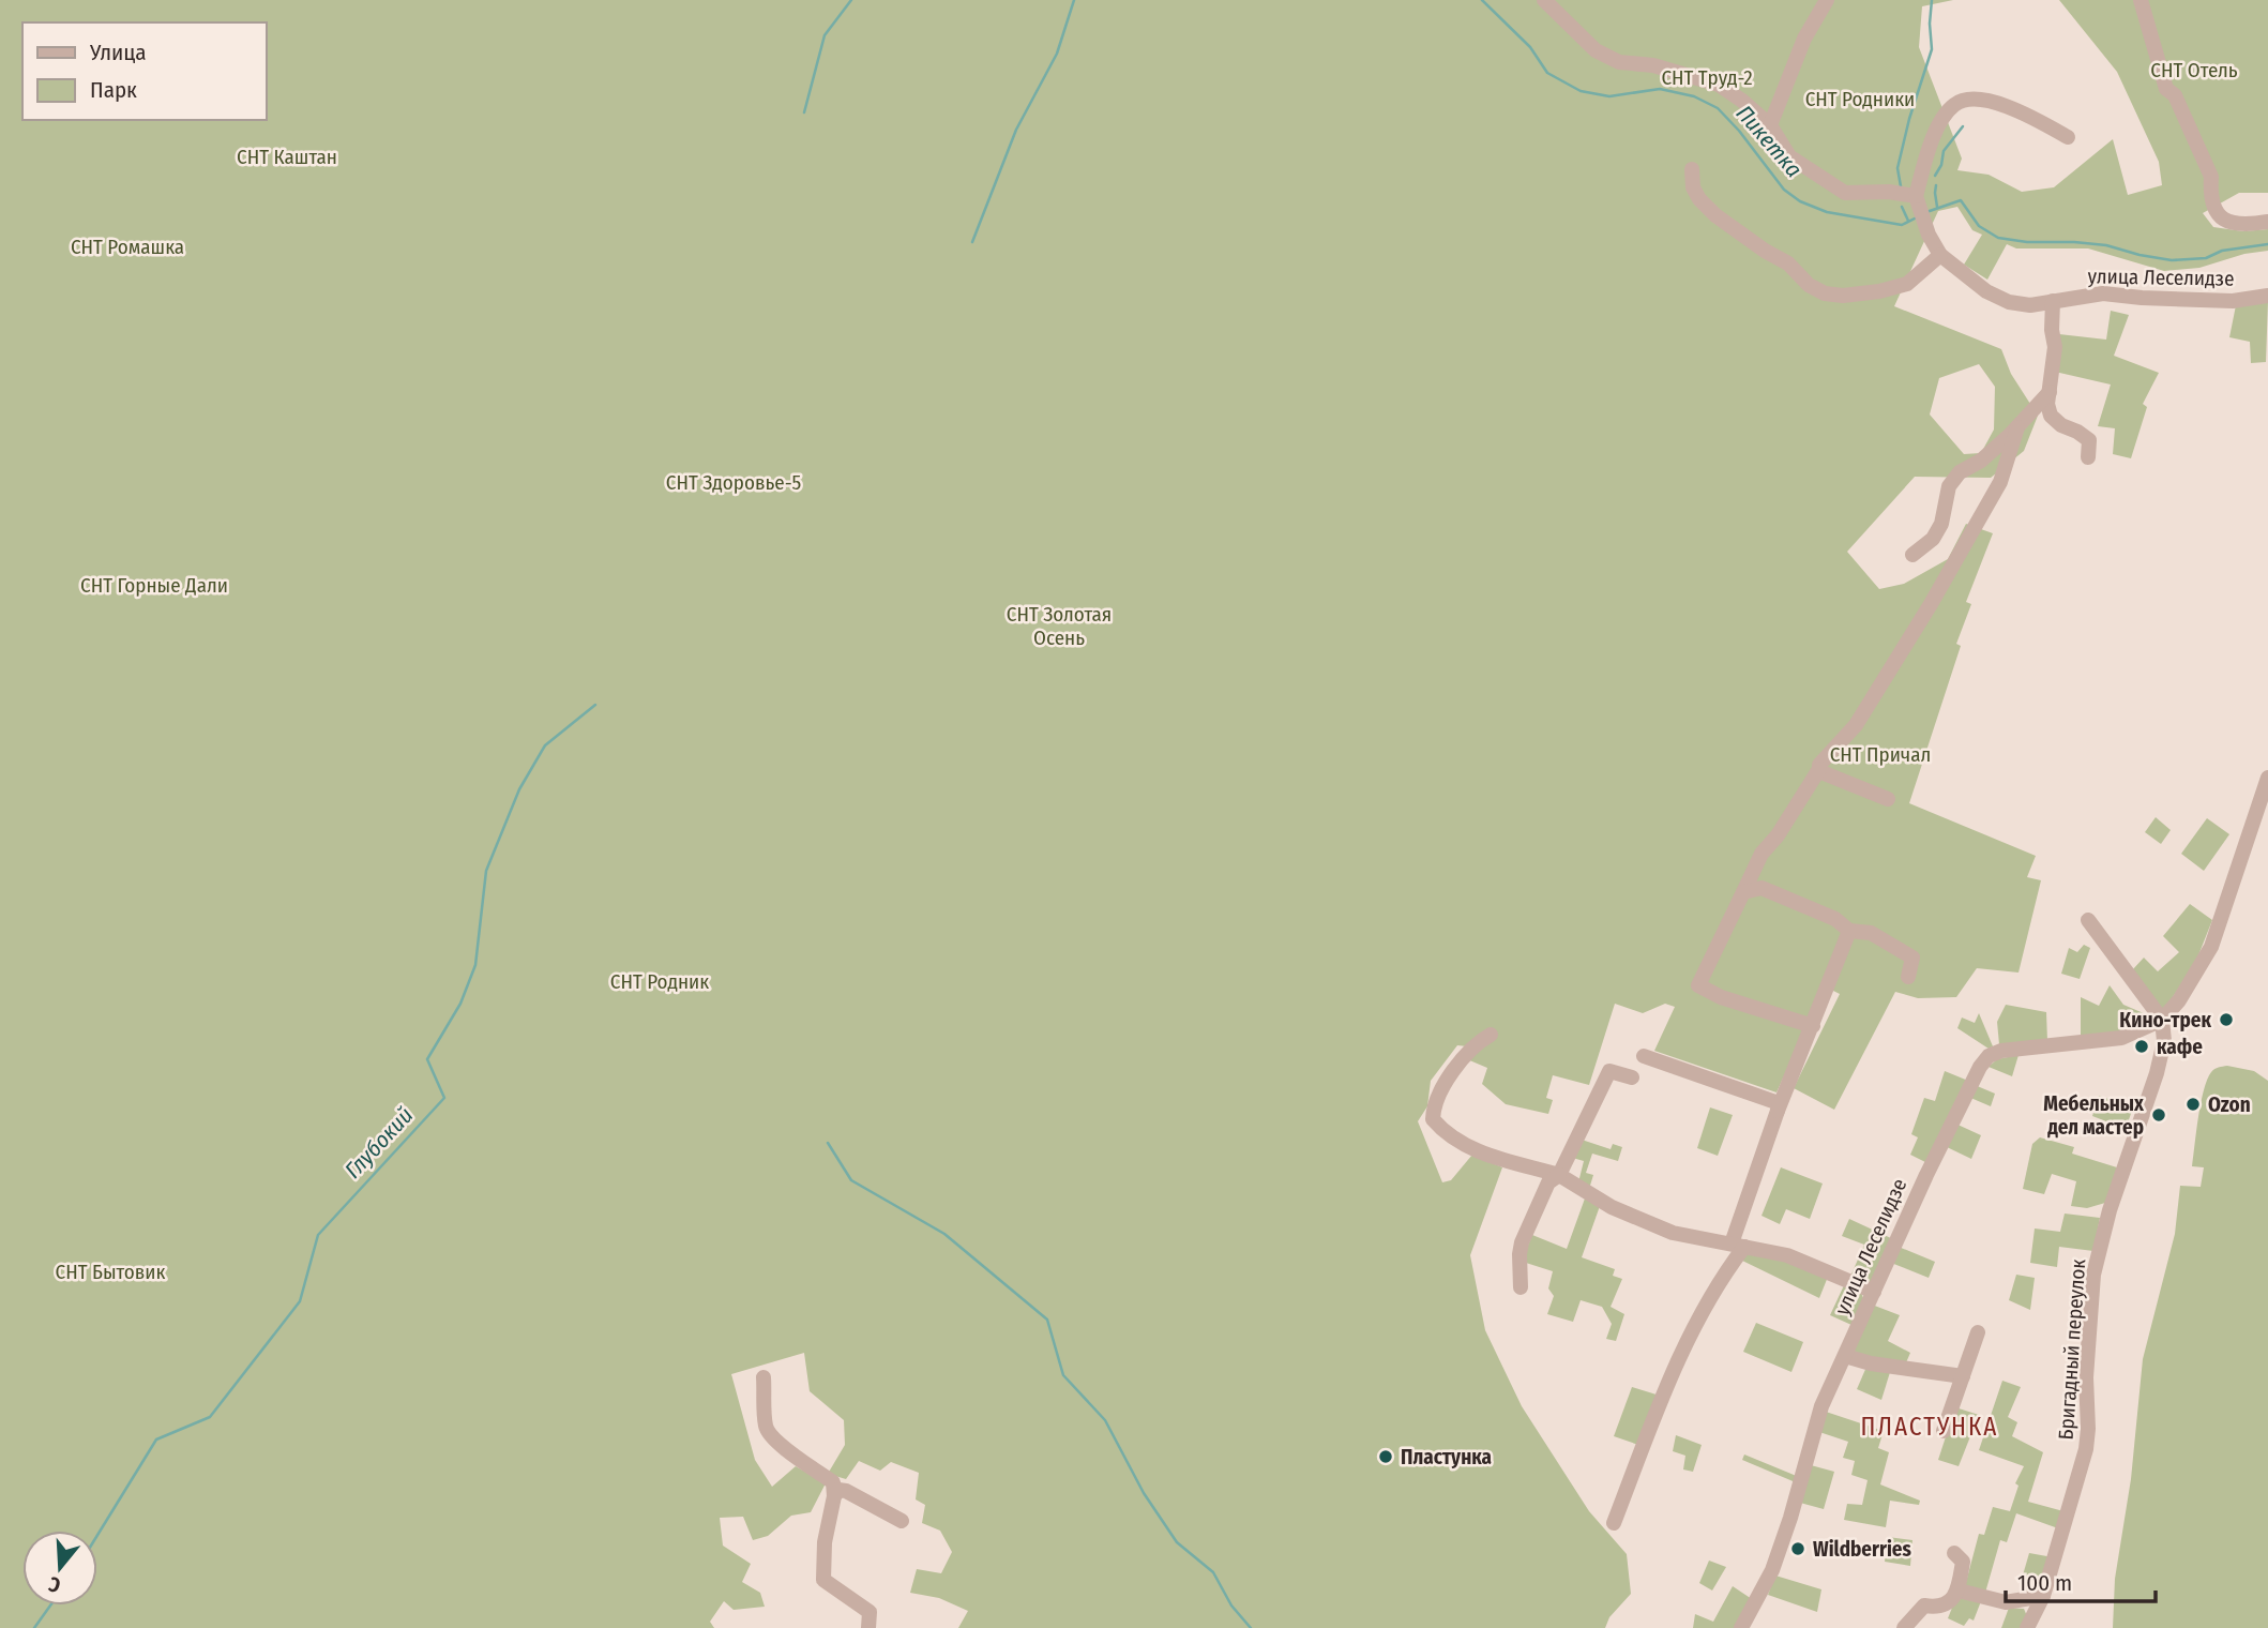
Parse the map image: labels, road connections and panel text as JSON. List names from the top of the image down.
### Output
{
  "streets": {
    "street": ["улица Леселидзе", "Бригадный переулок"]
  },
  "crossings": [
    ["улица Леселидзе", "Бригадный переулок"]
  ],
  "districts": ["ПЛАСТУНКА"],
  "water": ["Пикетка", "Глубокий"],
  "parks": [
    "СНТ Отель",
    "СНТ Труд-2",
    "СНТ Родники",
    "СНТ Каштан",
    "СНТ Ромашка",
    "СНТ Здоровье-5",
    "СНТ Горные Дали",
    "СНТ Золотая Осень",
    "СНТ Причал",
    "СНТ Родник",
    "СНТ Бытовик"
  ],
  "places": [
    "Кино-трек",
    "кафе",
    "Ozon",
    "Мебельных дел мастер",
    "Пластунка",
    "Wildberries"
  ],
  "legend": ["Улица", "Парк"],
  "scale_bar": "100 m",
  "north": "bottom"
}
